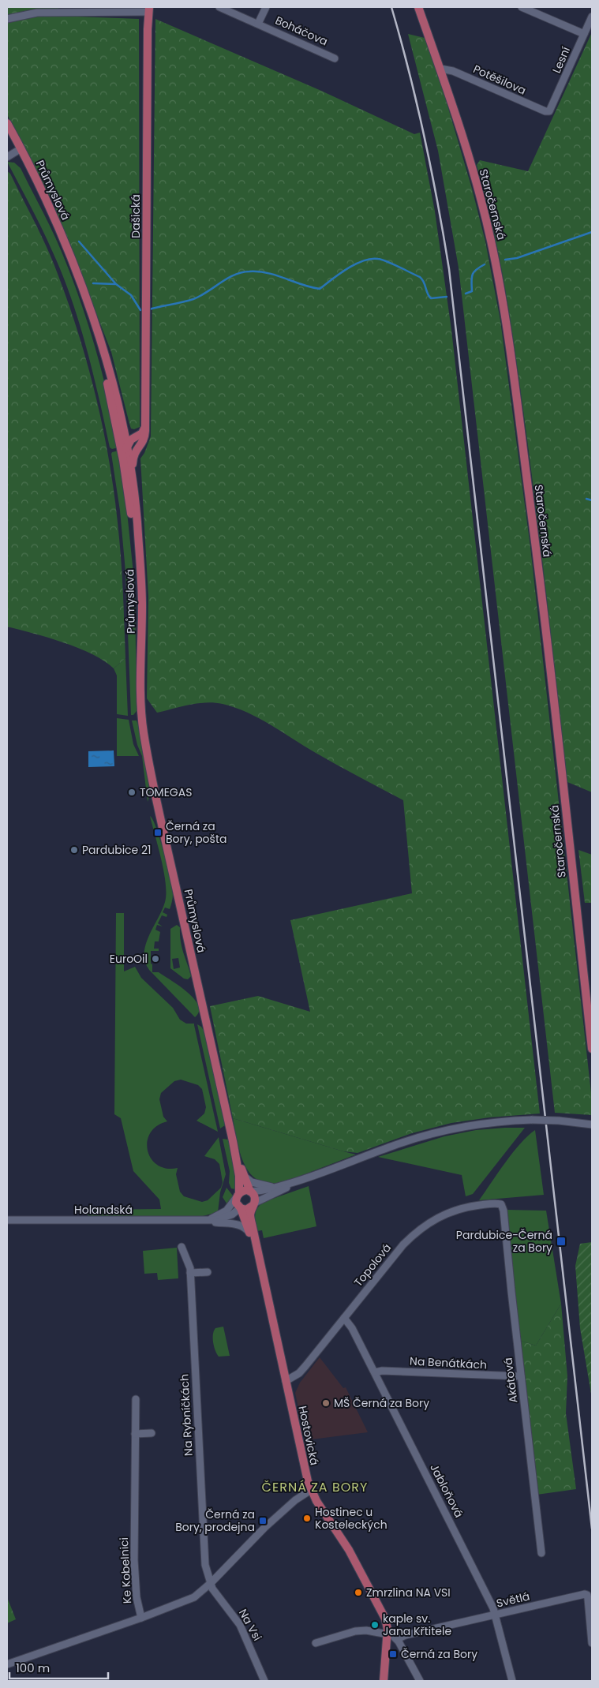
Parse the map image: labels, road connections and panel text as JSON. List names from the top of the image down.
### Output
{
  "streets": {
    "main road": [
      "Průmyslová",
      "Staročernská",
      "Dašická",
      "Hostovická"
    ],
    "street": [
      "Boháčova",
      "Lesní",
      "Potěšilova",
      "Holandská",
      "Topolová",
      "Na Benátkách",
      "Akátová",
      "Na Rybníčkách",
      "Jabloňová",
      "Ke Kobelnici",
      "Světlá",
      "Na Vsi"
    ]
  },
  "crossings": [
    ["Lesní", "Potěšilova"],
    ["Potěšilova", "Staročernská"],
    ["Průmyslová", "Dašická"],
    ["Průmyslová", "Holandská"],
    ["Průmyslová", "Hostovická"],
    ["Holandská", "Hostovická"],
    ["Topolová", "Akátová"],
    ["Topolová", "Hostovická"],
    ["Topolová", "Jabloňová"],
    ["Na Benátkách", "Akátová"],
    ["Na Benátkách", "Jabloňová"],
    ["Na Rybníčkách", "Na Vsi"],
    ["Jabloňová", "Světlá"]
  ],
  "districts": ["ČERNÁ ZA BORY"],
  "places": {
    "other": [
      "TOMEGAS",
      "Pardubice 21",
      "EuroOil",
      "MŠ Černá za Bory",
      "Hostinec u Kosteleckých",
      "Zmrzlina NA VSI",
      "kaple sv. Jana Křtitele"
    ],
    "transit": [
      "Černá za Bory, pošta",
      "Pardubice-Černá za Bory",
      "Černá za Bory, prodejna",
      "Černá za Bory"
    ]
  },
  "scale_bar": "100 m"
}
